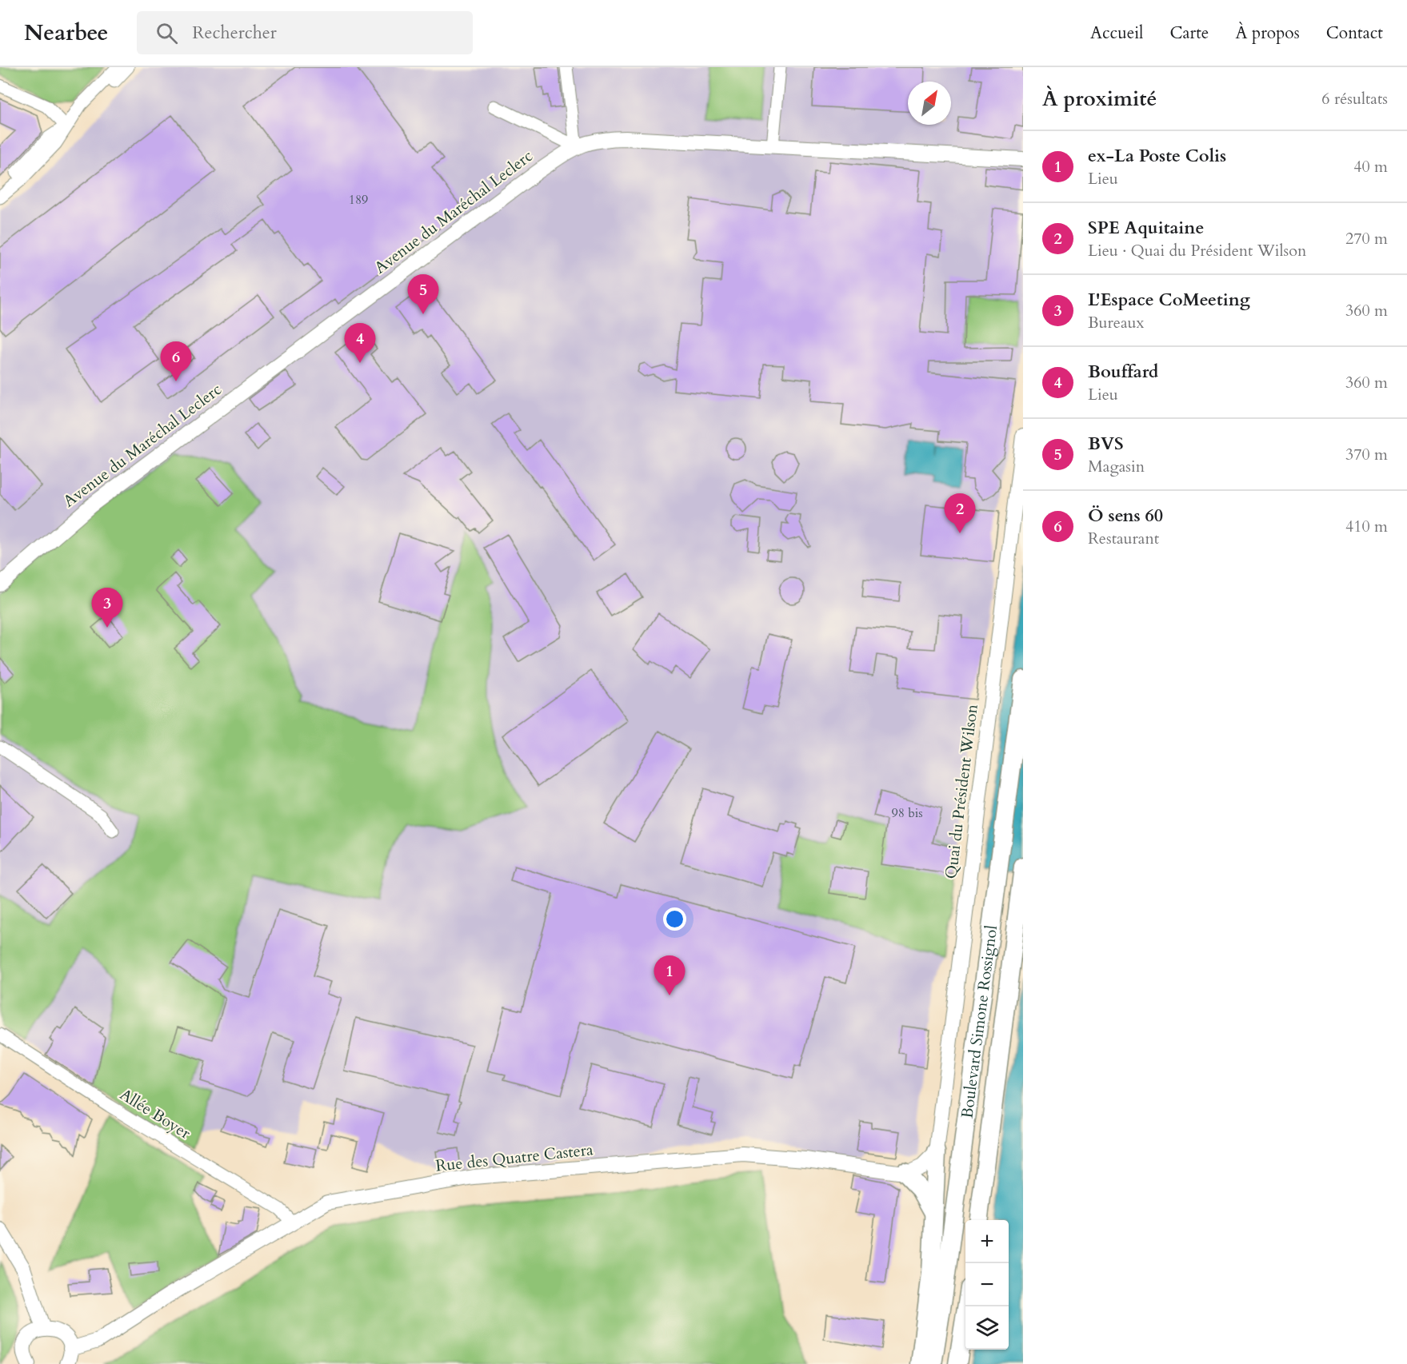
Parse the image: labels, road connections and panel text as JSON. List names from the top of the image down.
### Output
{
  "streets": {
    "main road": ["Boulevard Simone Rossignol"],
    "street": [
      "Avenue du Maréchal Leclerc",
      "Quai du Président Wilson",
      "Allée Boyer",
      "Rue des Quatre Castera"
    ]
  },
  "crossings": [
    ["Quai du Président Wilson", "Rue des Quatre Castera"],
    ["Allée Boyer", "Rue des Quatre Castera"]
  ],
  "house_numbers": ["189", "98 bis"],
  "north": "top right",
  "page": {
    "header": "Nearbee",
    "search": "Rechercher",
    "nav": [
      "Accueil",
      "Carte",
      "À propos",
      "Contact"
    ],
    "heading": ["À proximité", "6 résultats"],
    "list": [
      {
        "mark": "1",
        "name": "ex-La Poste Colis",
        "note": "Lieu",
        "value": "40 m"
      },
      {
        "mark": "2",
        "name": "SPE Aquitaine",
        "note": "Lieu · Quai du Président Wilson",
        "value": "270 m"
      },
      {
        "mark": "3",
        "name": "L'Espace CoMeeting",
        "note": "Bureaux",
        "value": "360 m"
      },
      {
        "mark": "4",
        "name": "Bouffard",
        "note": "Lieu",
        "value": "360 m"
      },
      {
        "mark": "5",
        "name": "BVS",
        "note": "Magasin",
        "value": "370 m"
      },
      {
        "mark": "6",
        "name": "Ö sens 60",
        "note": "Restaurant",
        "value": "410 m"
      }
    ],
    "pins": [
      "5",
      "4",
      "6",
      "2",
      "3",
      "1"
    ],
    "map_buttons": ["+", "−"]
  }
}
